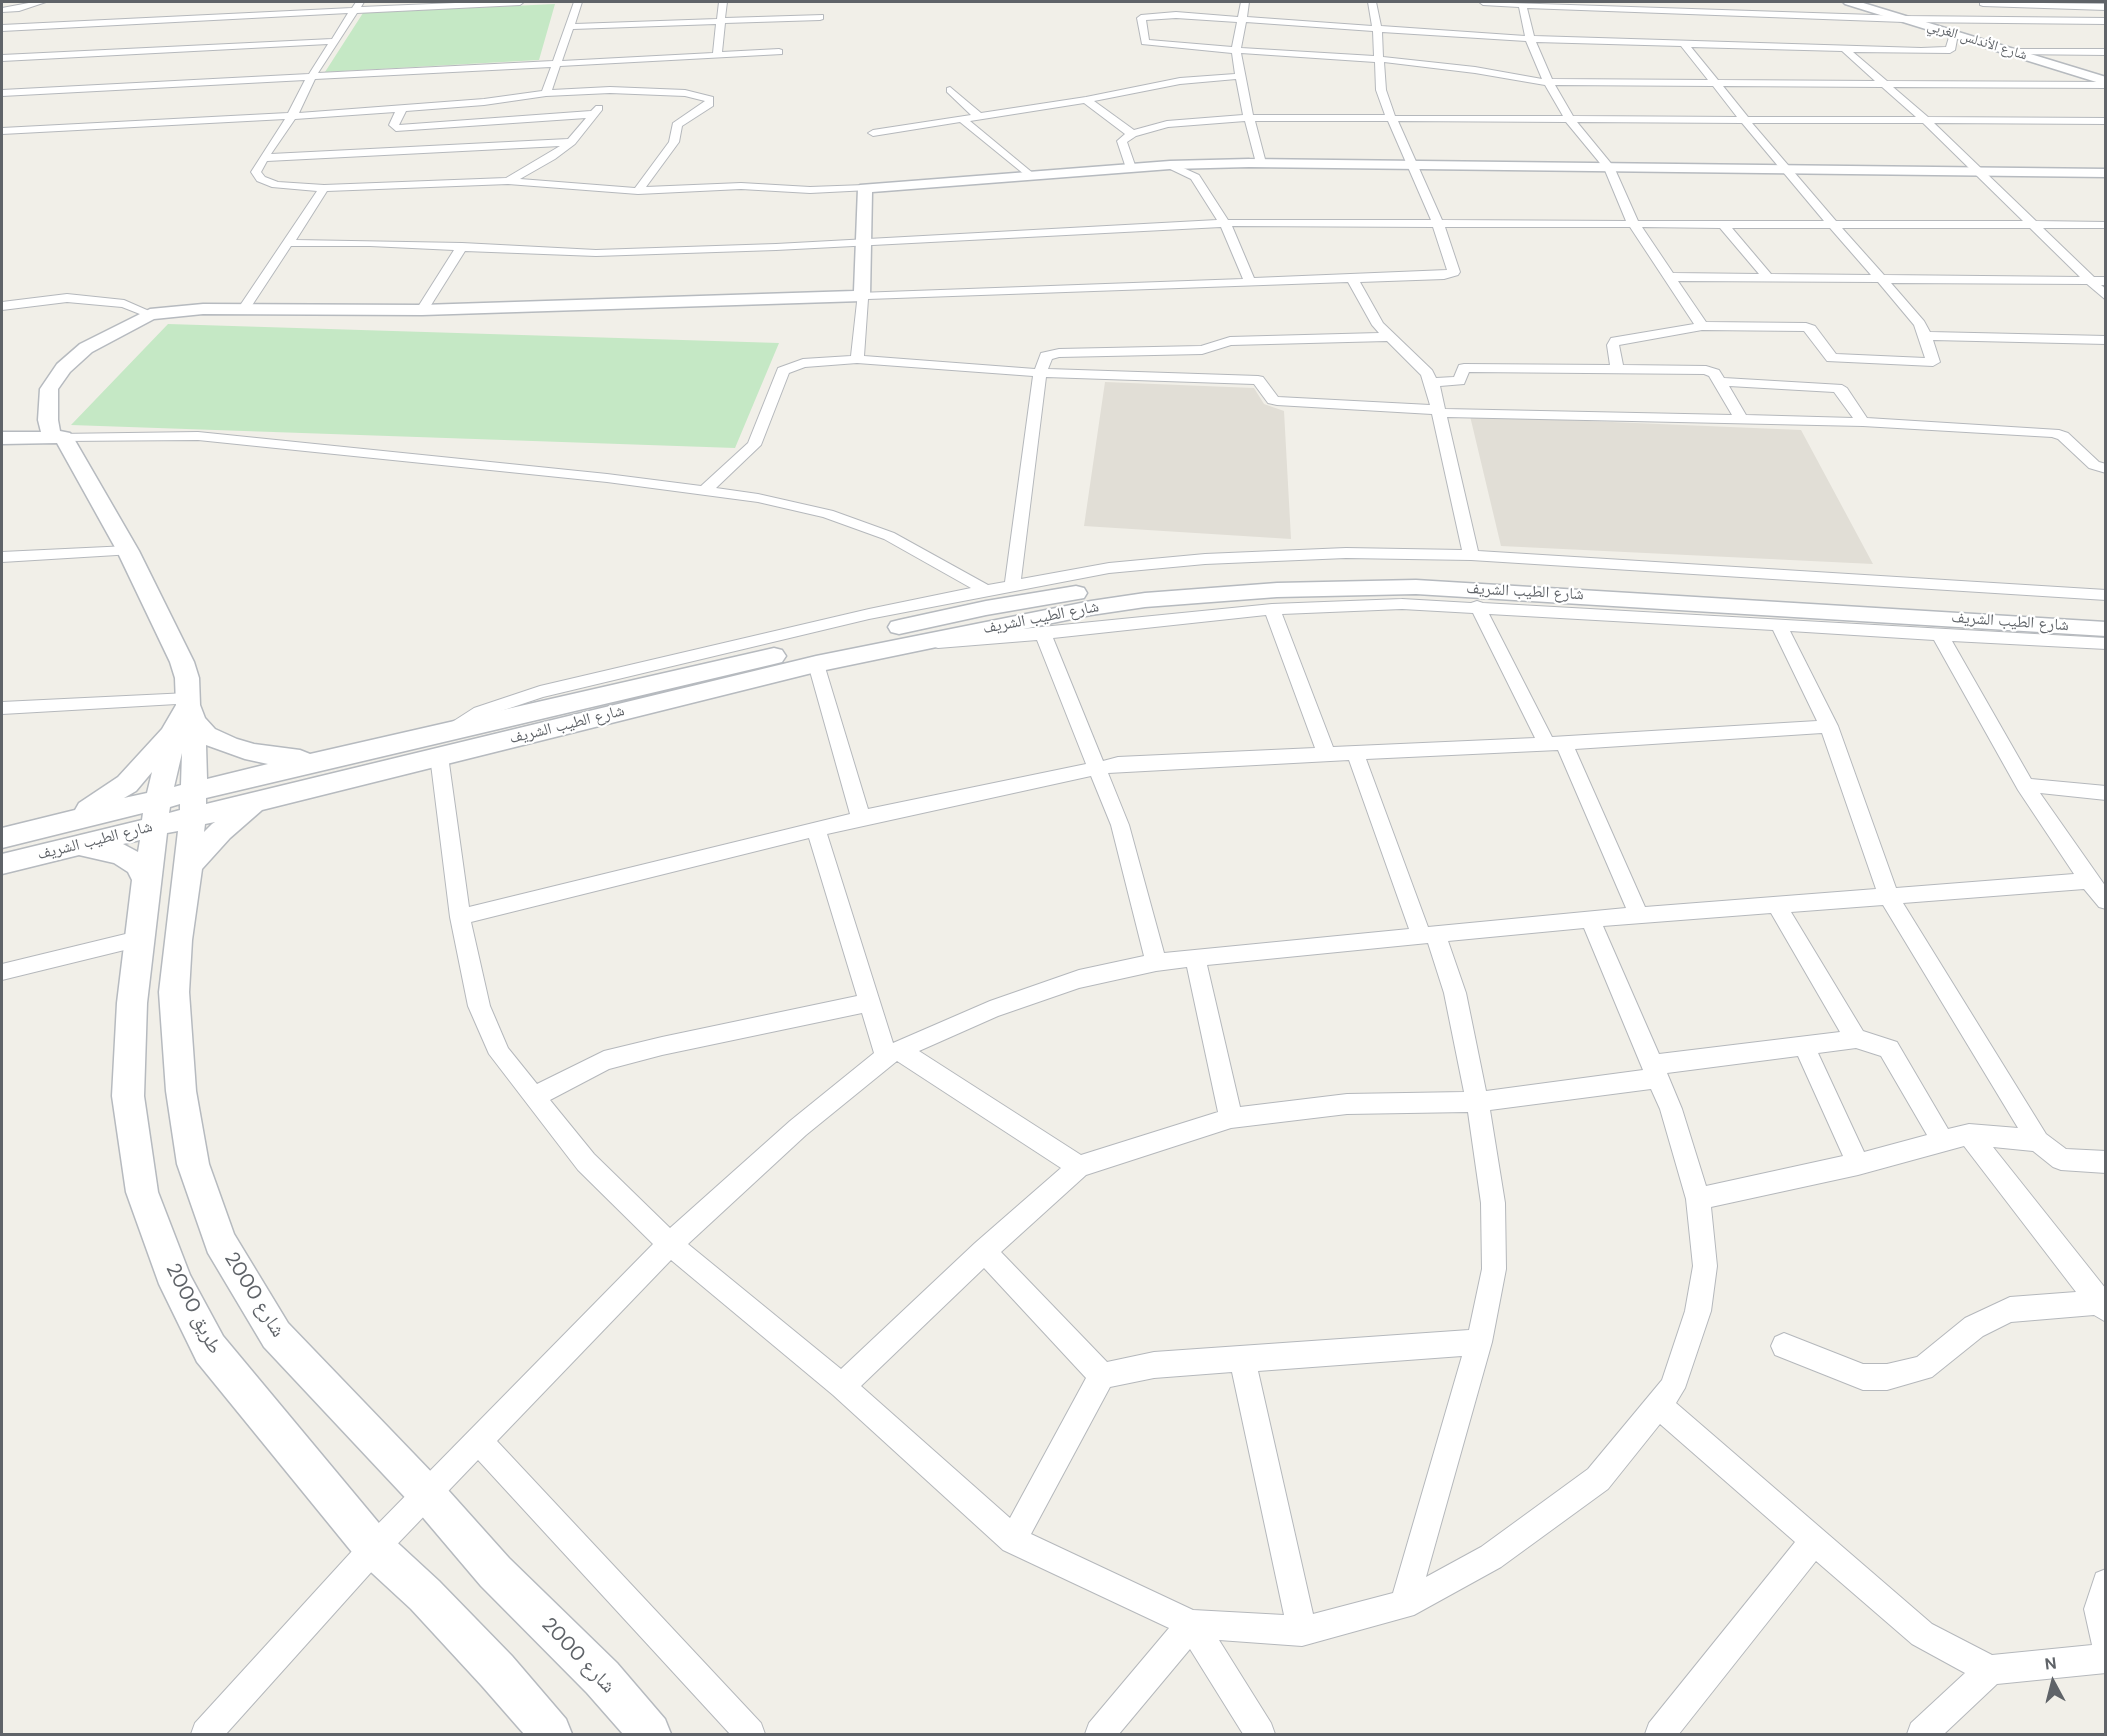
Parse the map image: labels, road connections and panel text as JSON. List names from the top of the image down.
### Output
{
  "streets": {
    "street": [
      "شارع الأندلس الغربي",
      "شارع الطيب الشريف",
      "شارع 2000",
      "طريق 2000"
    ]
  },
  "crossings": [
    ["شارع الطيب الشريف", "شارع 2000"],
    ["شارع الطيب الشريف", "طريق 2000"],
    ["شارع 2000", "طريق 2000"]
  ],
  "north": "top"
}
